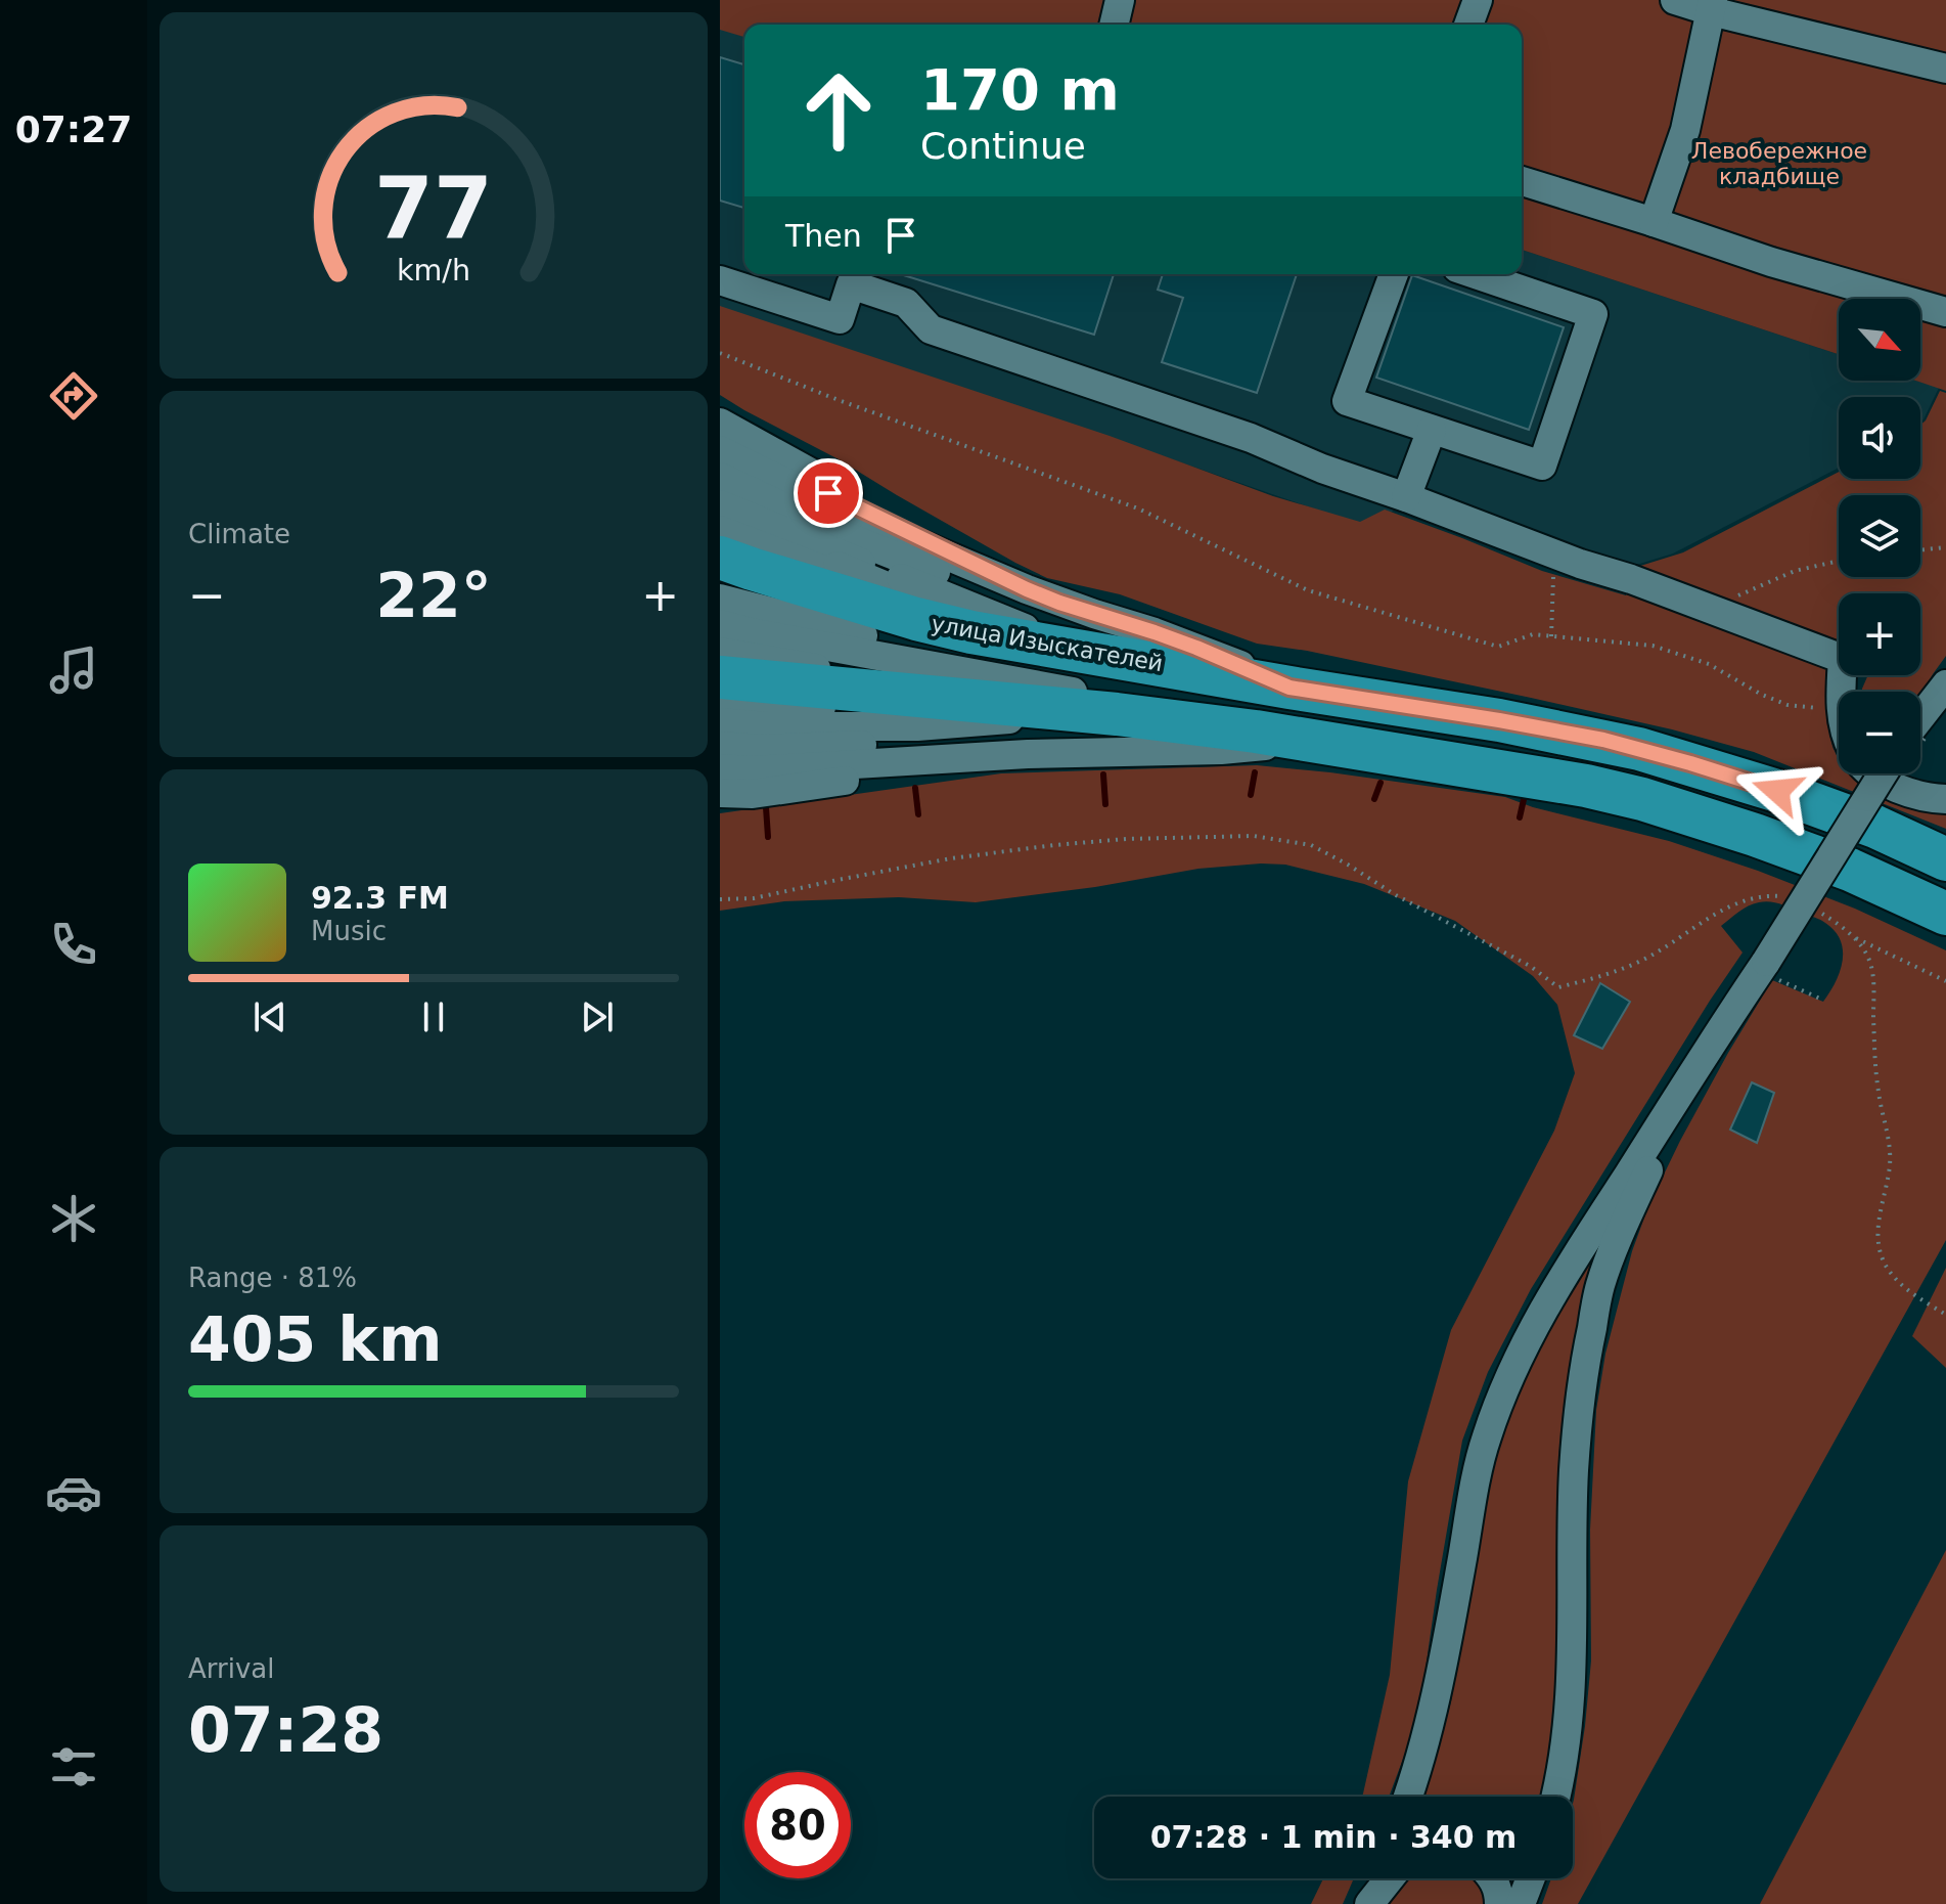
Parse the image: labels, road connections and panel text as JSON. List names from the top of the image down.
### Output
{
  "streets": {
    "highway": ["улица Изыскателей"]
  },
  "parks": ["Левобережное кладбище"],
  "north": "bottom right",
  "page": {
    "tabs": "07:27",
    "turn": ["170 m", "Continue"],
    "then": "Then",
    "map_buttons": ["+", "−"],
    "tile": [
      "Climate",
      ["Range · 81%", "405 km"],
      ["Arrival", "07:28"]
    ],
    "heat": ["−", "22°", "+"],
    "song": ["92.3 FM", "Music"],
    "limit": "80",
    "trip": "07:28 · 1 min · 340 m",
    "gauge": ["77", "km/h"]
  }
}
